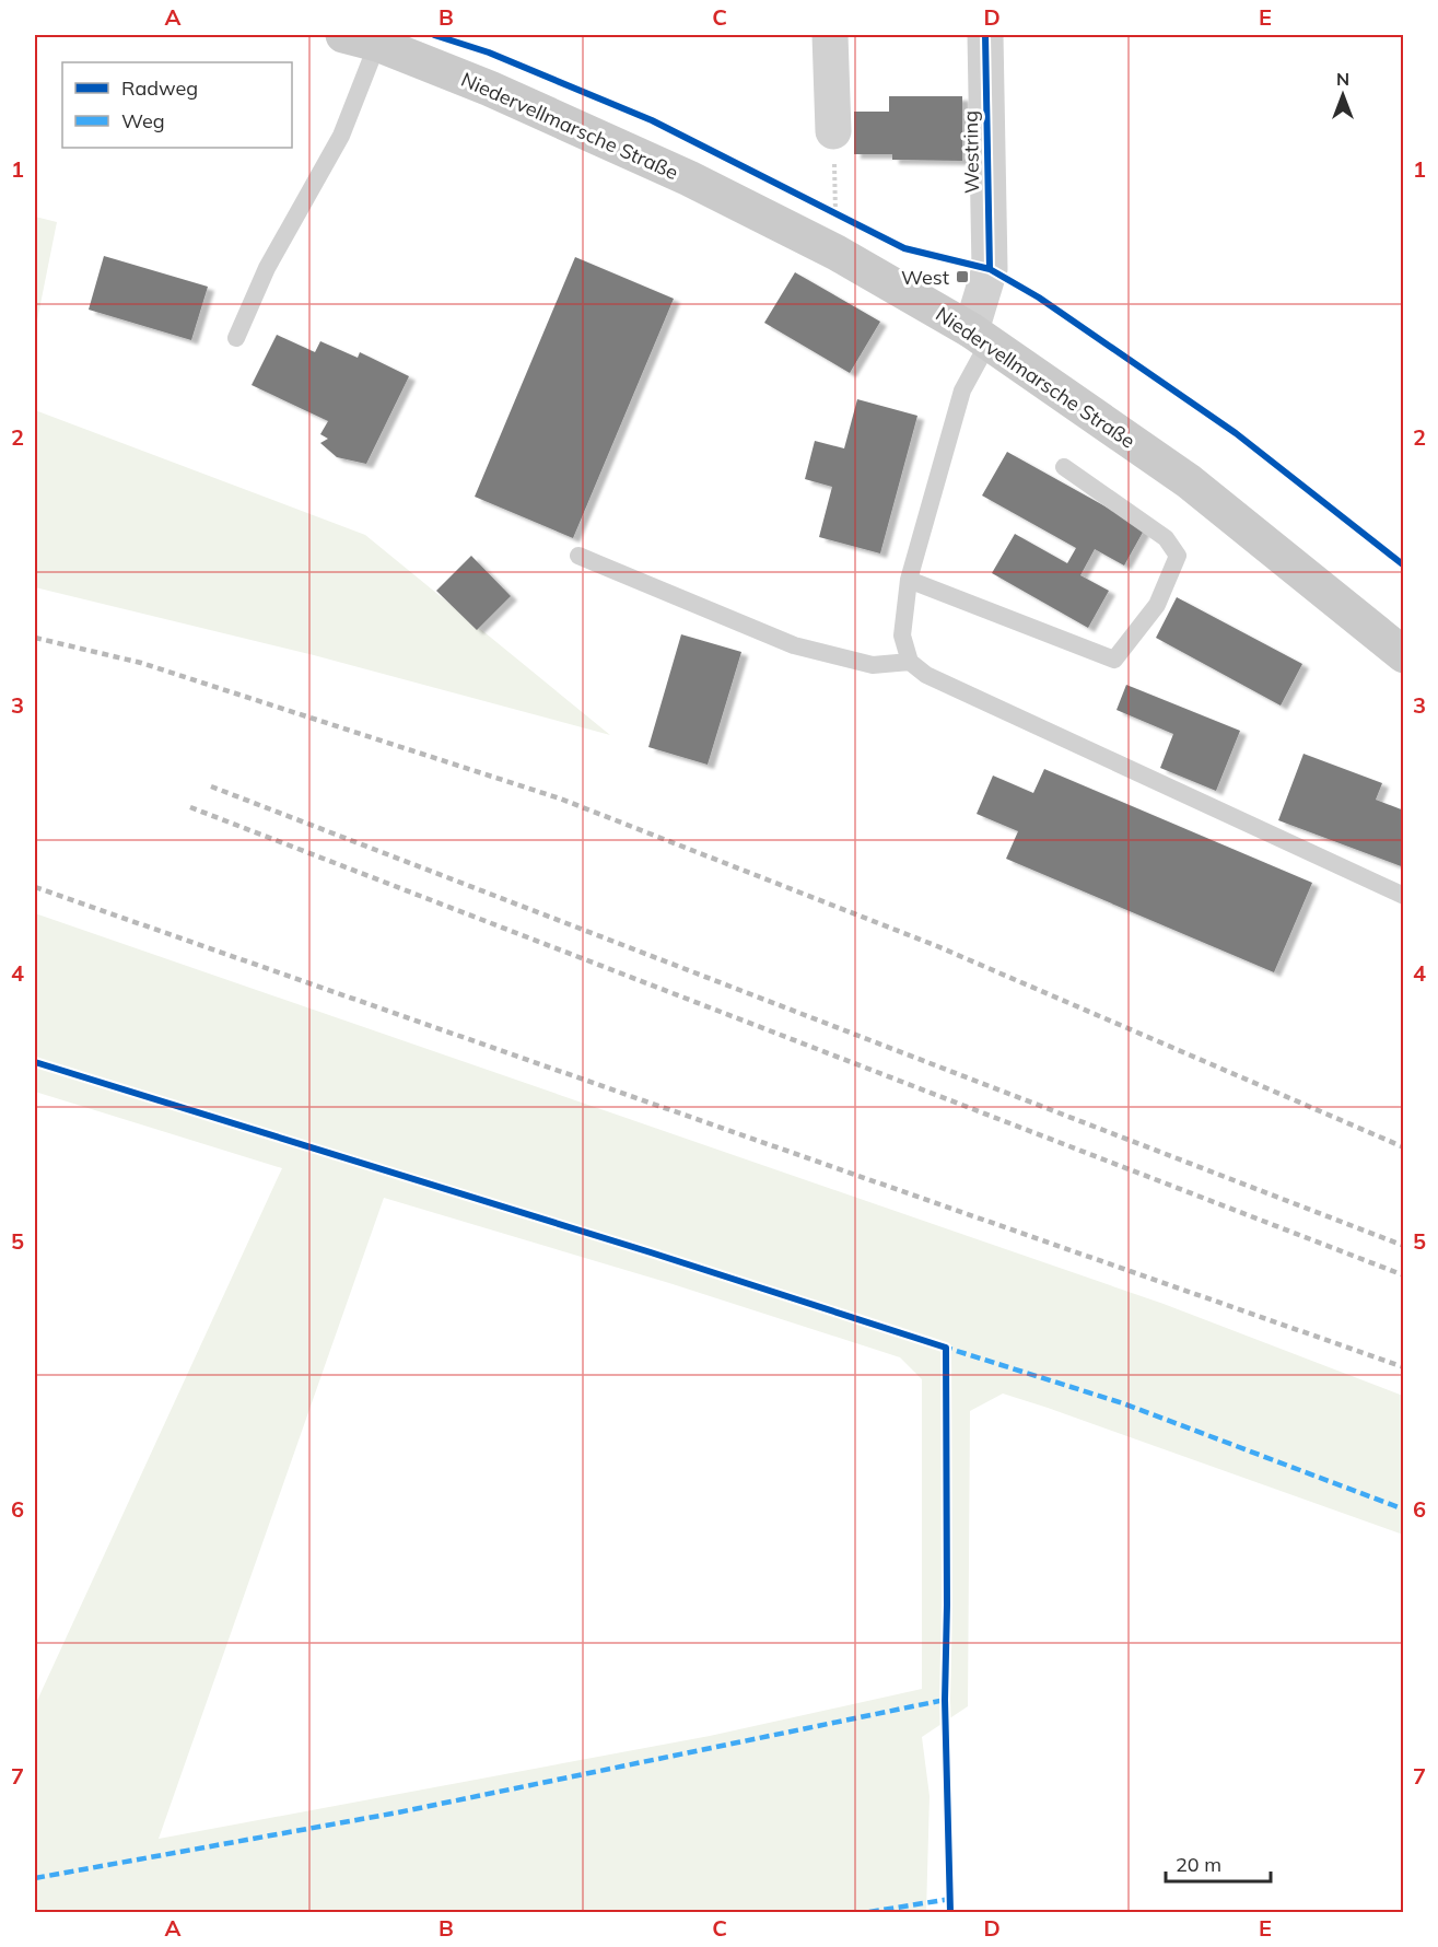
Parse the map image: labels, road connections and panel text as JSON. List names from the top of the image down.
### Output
{
  "streets": {
    "main road": ["Niedervellmarsche Straße"],
    "street": ["Westring"]
  },
  "crossings": [
    ["Niedervellmarsche Straße", "Westring"]
  ],
  "places": {
    "transit": ["West"]
  },
  "legend": ["Radweg", "Weg"],
  "scale_bar": "20 m",
  "north": "top",
  "grid": {
    "columns": [
      "A",
      "B",
      "C",
      "D",
      "E"
    ],
    "rows": [
      "1",
      "2",
      "3",
      "4",
      "5",
      "6",
      "7"
    ]
  }
}
